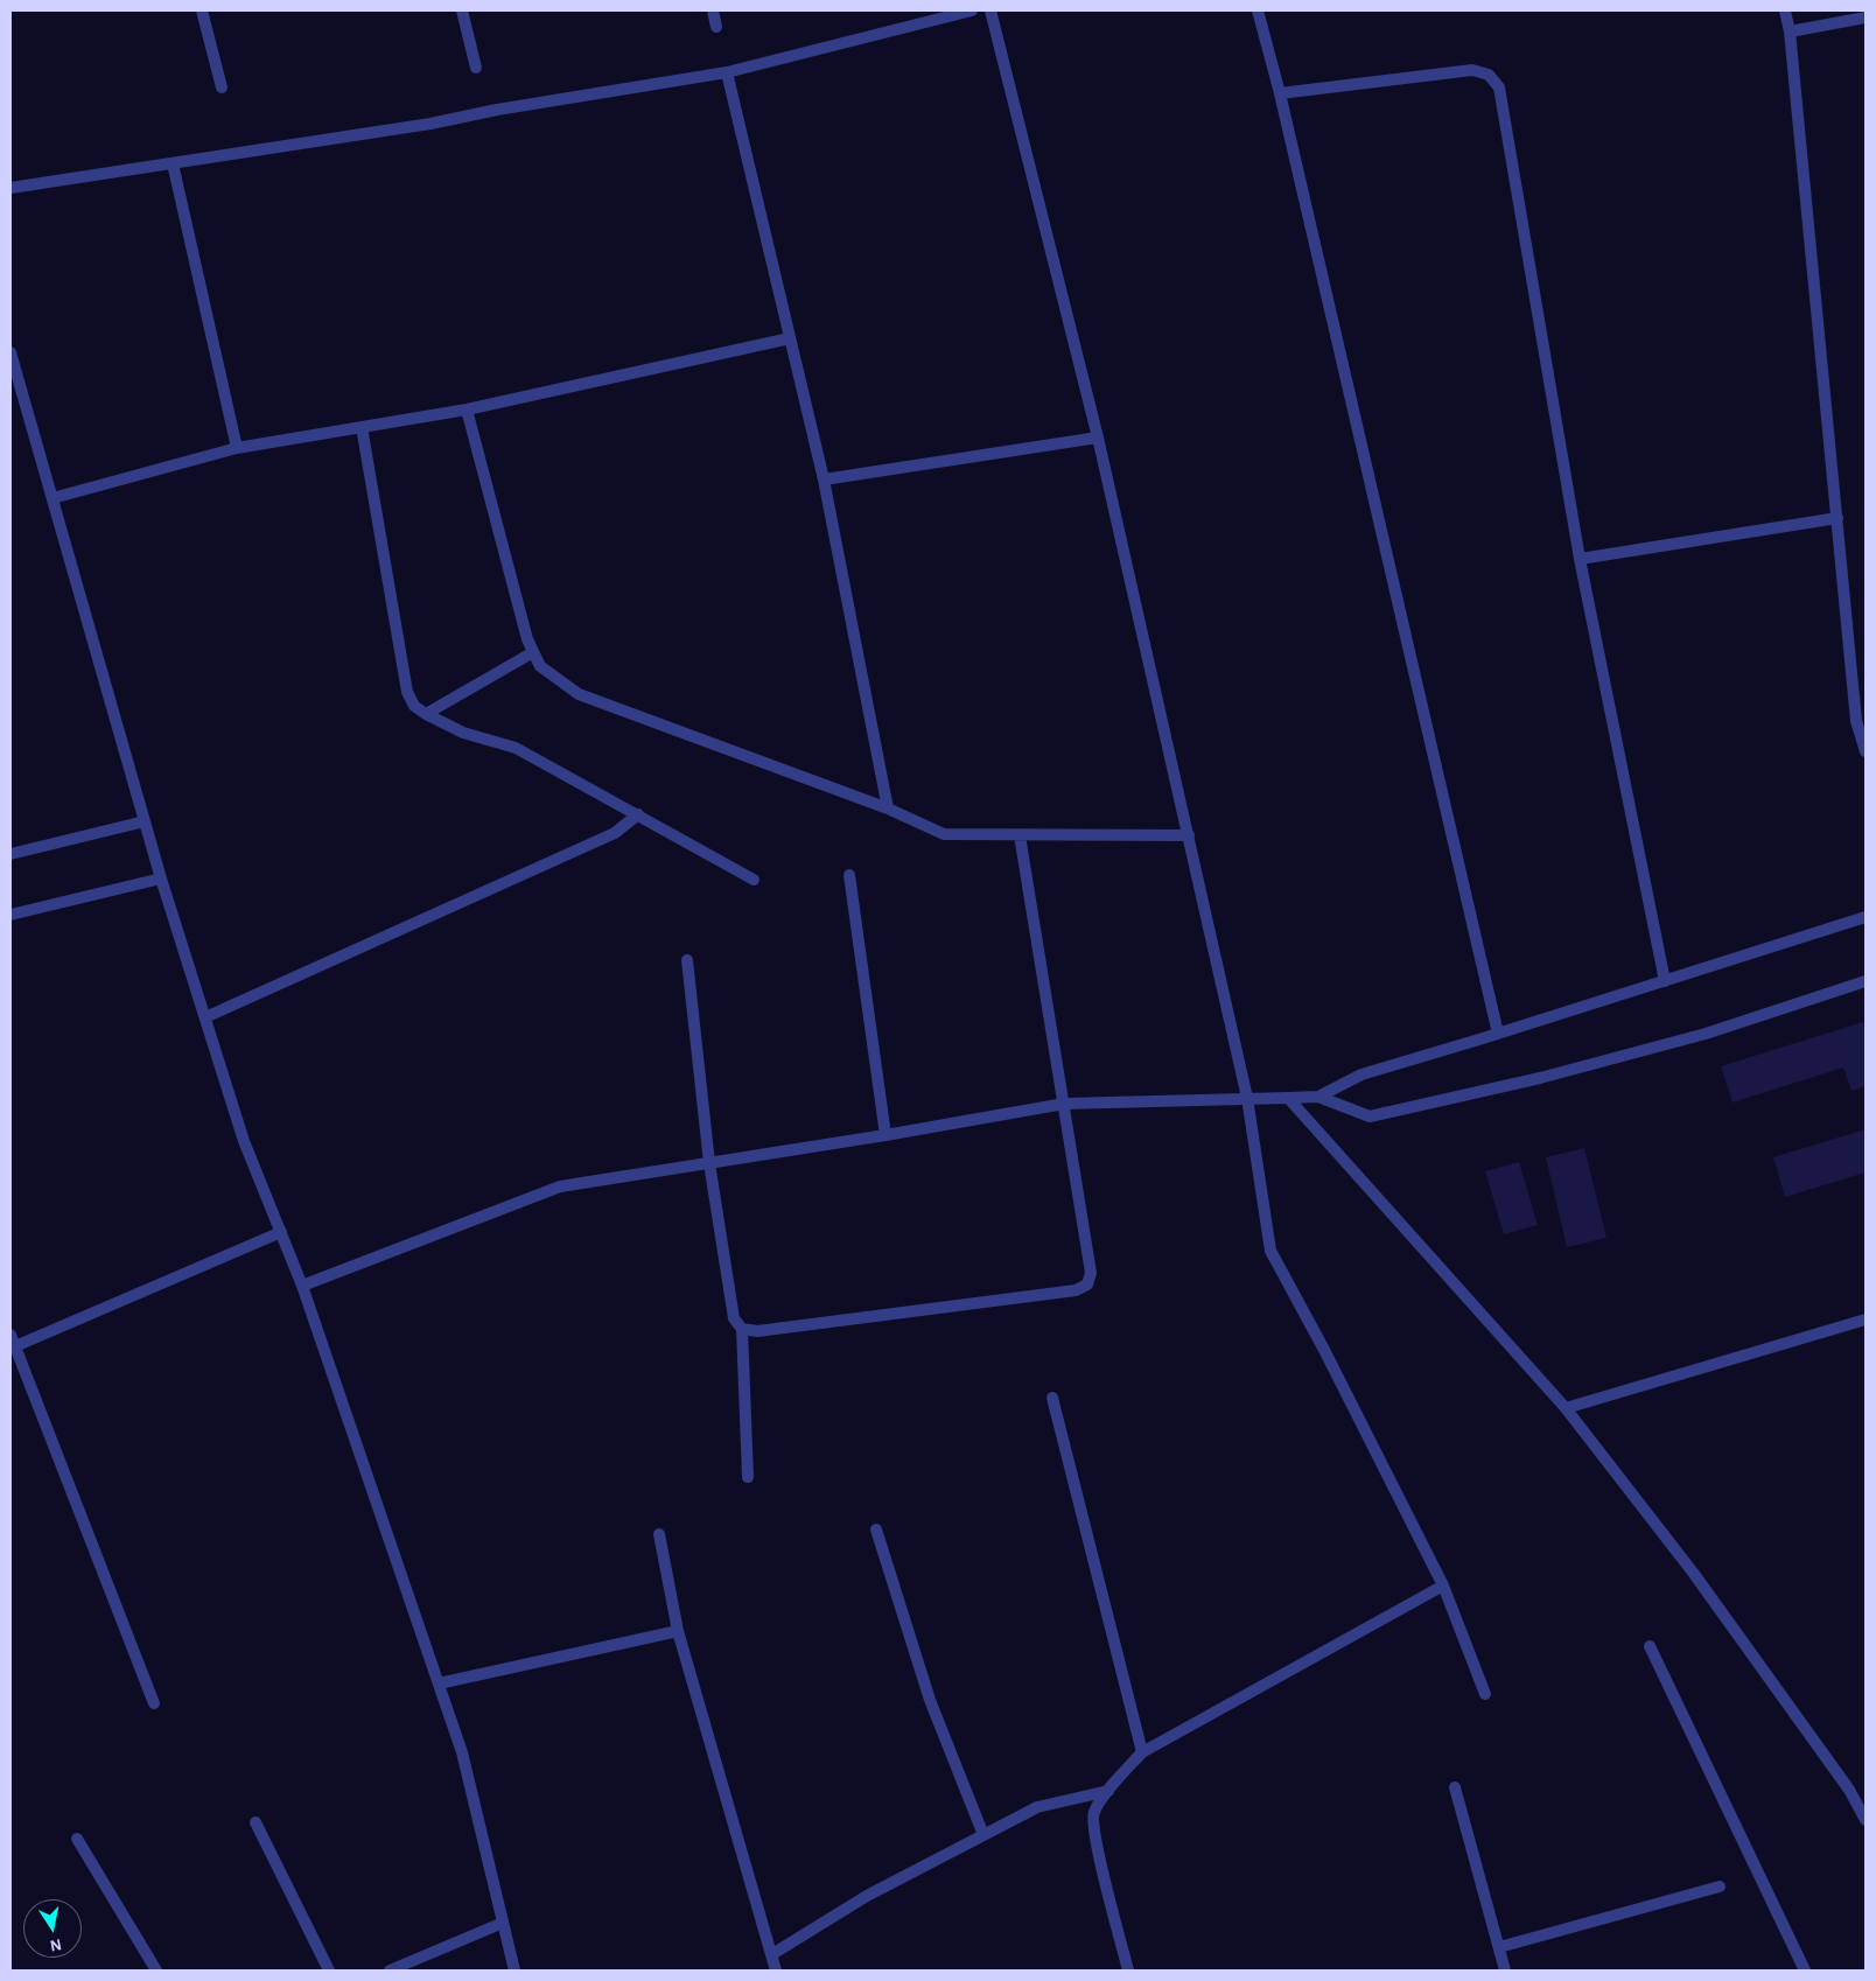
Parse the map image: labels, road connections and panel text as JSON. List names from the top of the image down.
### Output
{
  "north": "bottom"
}
